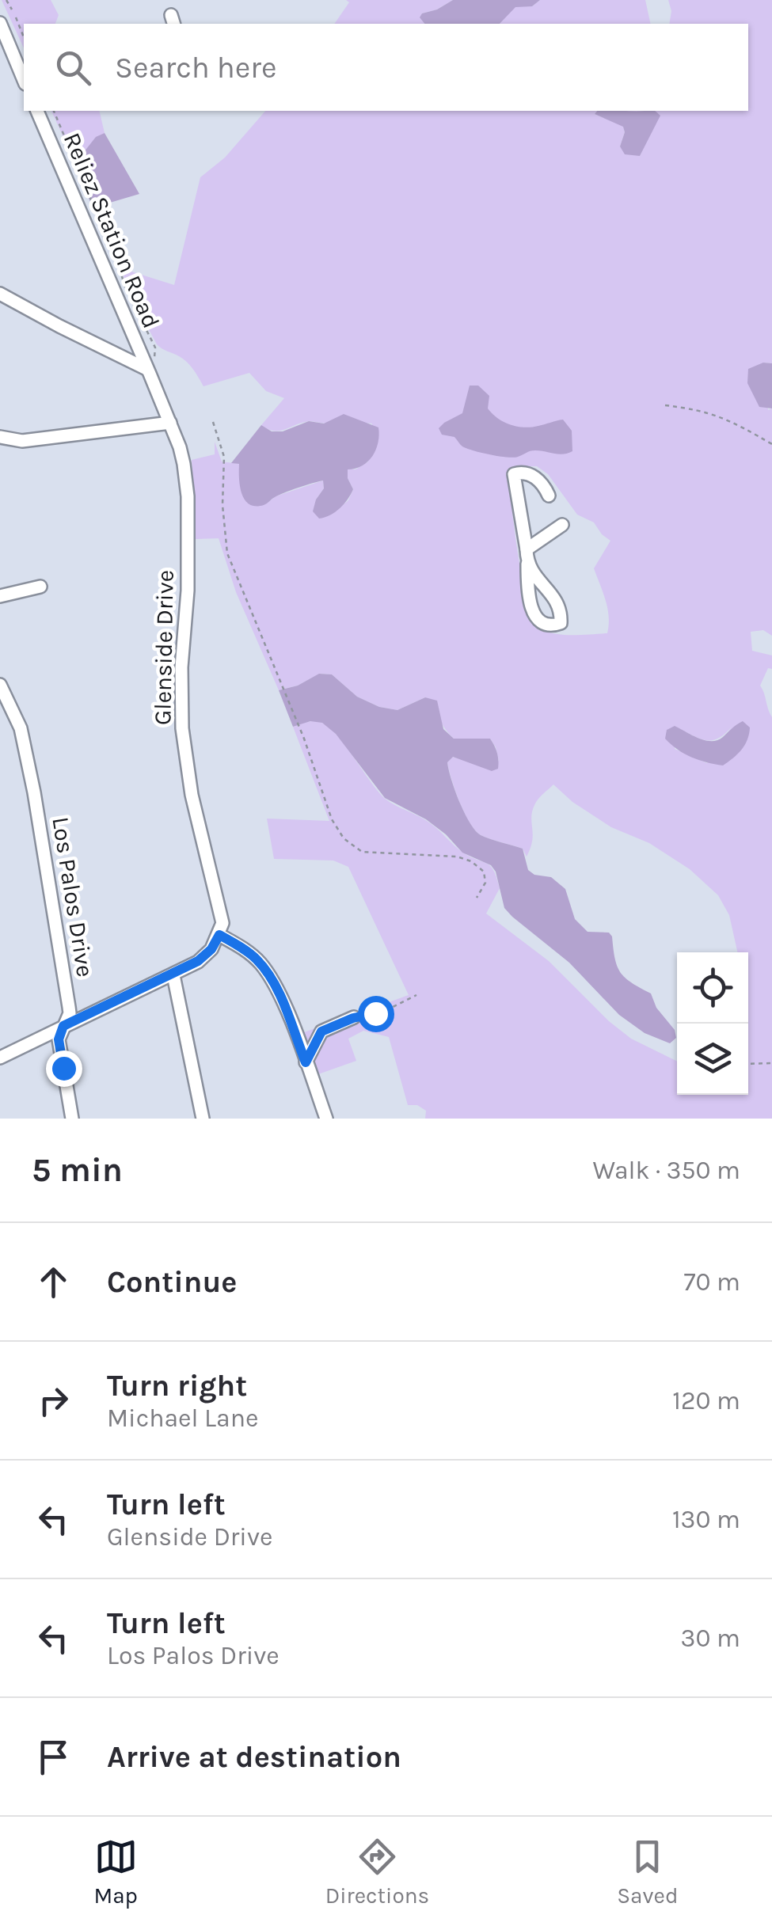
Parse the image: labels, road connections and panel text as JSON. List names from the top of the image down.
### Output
{
  "streets": {
    "street": ["Reliez Station Road", "Glenside Drive", "Los Palos Drive"]
  },
  "crossings": [
    ["Reliez Station Road", "Glenside Drive"]
  ],
  "page": {
    "search": "Search here",
    "heading": ["5 min", "Walk · 350 m"],
    "list": [
      ["Continue", "70 m"],
      ["Turn right", "Michael Lane", "120 m"],
      ["Turn left", "Glenside Drive", "130 m"],
      ["Turn left", "Los Palos Drive", "30 m"],
      "Arrive at destination"
    ],
    "nav": ["Map", "Directions", "Saved"]
  }
}
